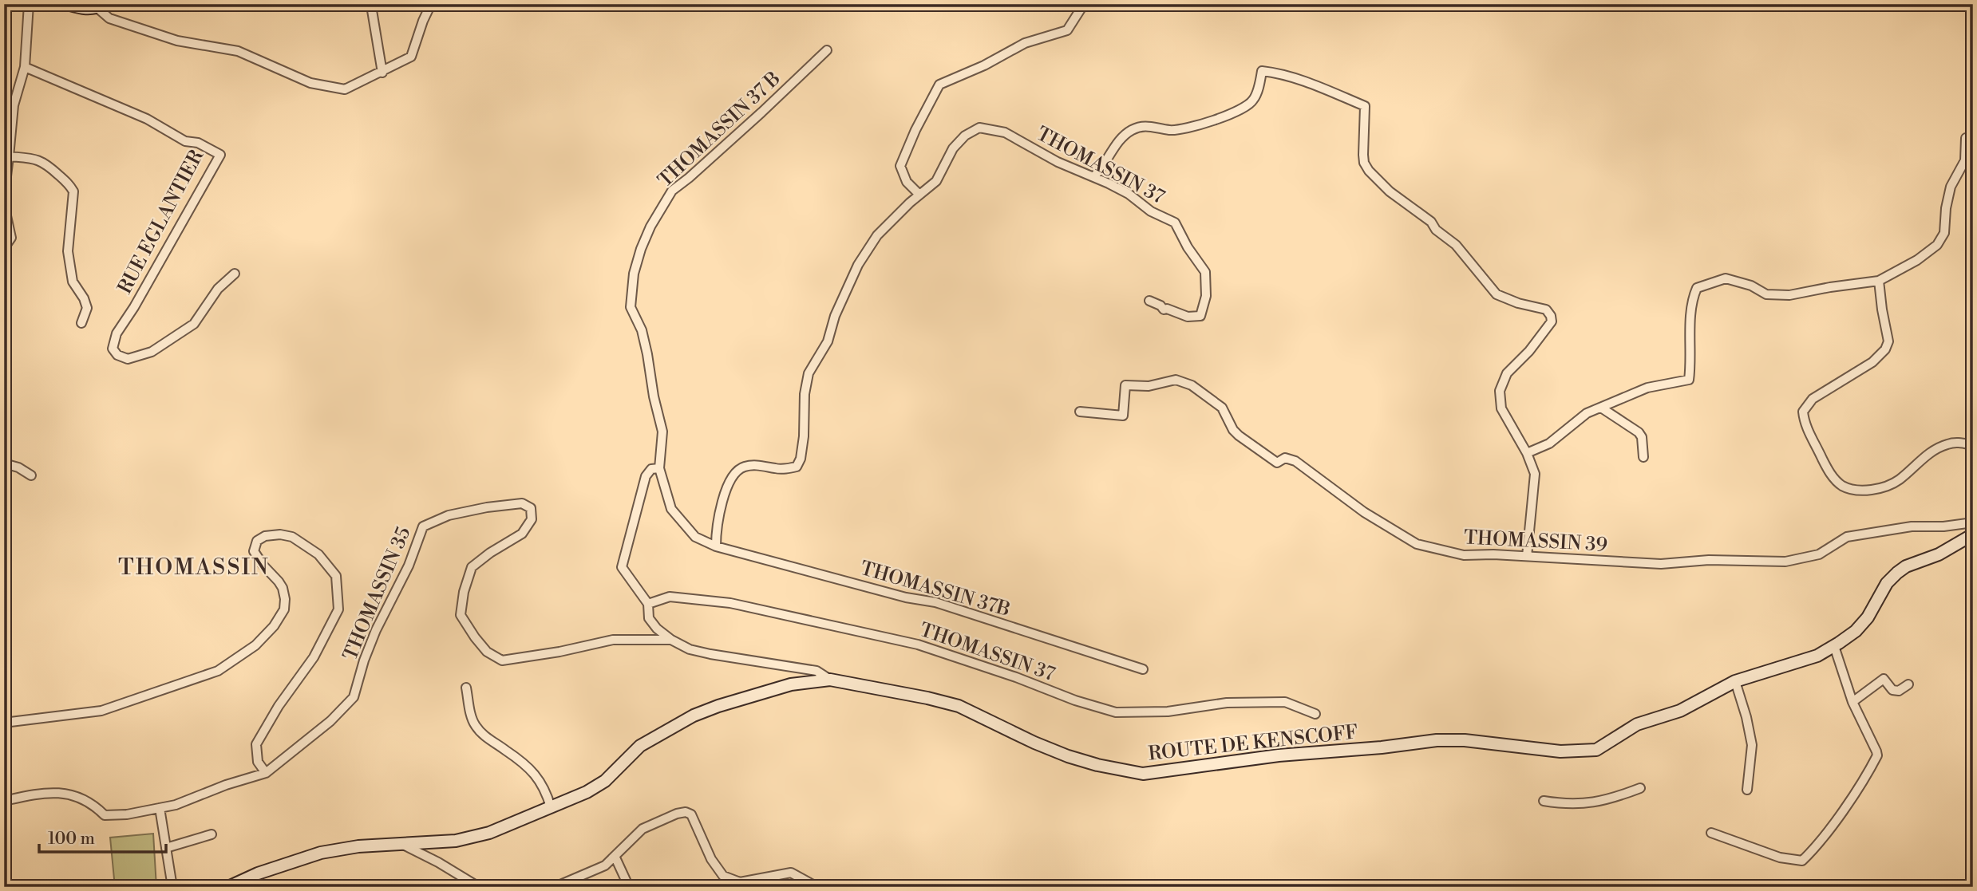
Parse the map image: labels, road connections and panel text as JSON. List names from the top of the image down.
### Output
{
  "streets": {
    "main road": ["ROUTE DE KENSCOFF"],
    "street": [
      "THOMASSIN 37 B",
      "THOMASSIN 37",
      "RUE EGLANTIER",
      "THOMASSIN 39",
      "THOMASSIN 37B",
      "THOMASSIN 35"
    ]
  },
  "crossings": [
    ["THOMASSIN 37 B", "THOMASSIN 37B"],
    ["THOMASSIN 37", "THOMASSIN 37B"]
  ],
  "districts": ["THOMASSIN"],
  "scale_bar": "100 m"
}
